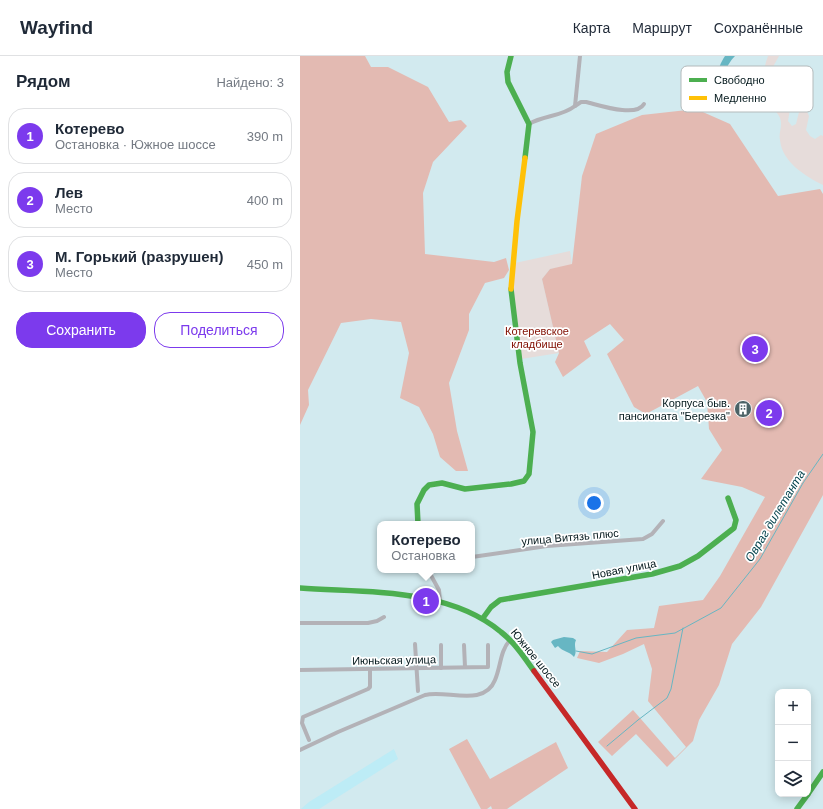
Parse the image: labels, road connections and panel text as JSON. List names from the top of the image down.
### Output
{
  "streets": {
    "street": [
      "улица Витязь плюс",
      "Новая улица",
      "Южное шоссе",
      "Июньская улица"
    ]
  },
  "crossings": [
    ["Новая улица", "Южное шоссе"]
  ],
  "water": ["Овраг дилетанта"],
  "parks": ["Котеревское кладбище"],
  "places": {
    "building": ["Корпуса быв. пансионата \"Березка\""]
  },
  "legend": ["Свободно", "Медленно"],
  "page": {
    "header": "Wayfind",
    "nav": ["Карта", "Маршрут", "Сохранённые"],
    "heading": ["Рядом", "Найдено: 3"],
    "list": [
      {
        "mark": "1",
        "name": "Котерево",
        "note": "Остановка · Южное шоссе",
        "value": "390 m"
      },
      {
        "mark": "2",
        "name": "Лев",
        "note": "Место",
        "value": "400 m"
      },
      {
        "mark": "3",
        "name": "М. Горький (разрушен)",
        "note": "Место",
        "value": "450 m"
      }
    ],
    "buttons": ["Сохранить", "Поделиться"],
    "pins": ["3", "2", "1"],
    "popup": ["Котерево", "Остановка"],
    "map_buttons": ["+", "−"]
  }
}
